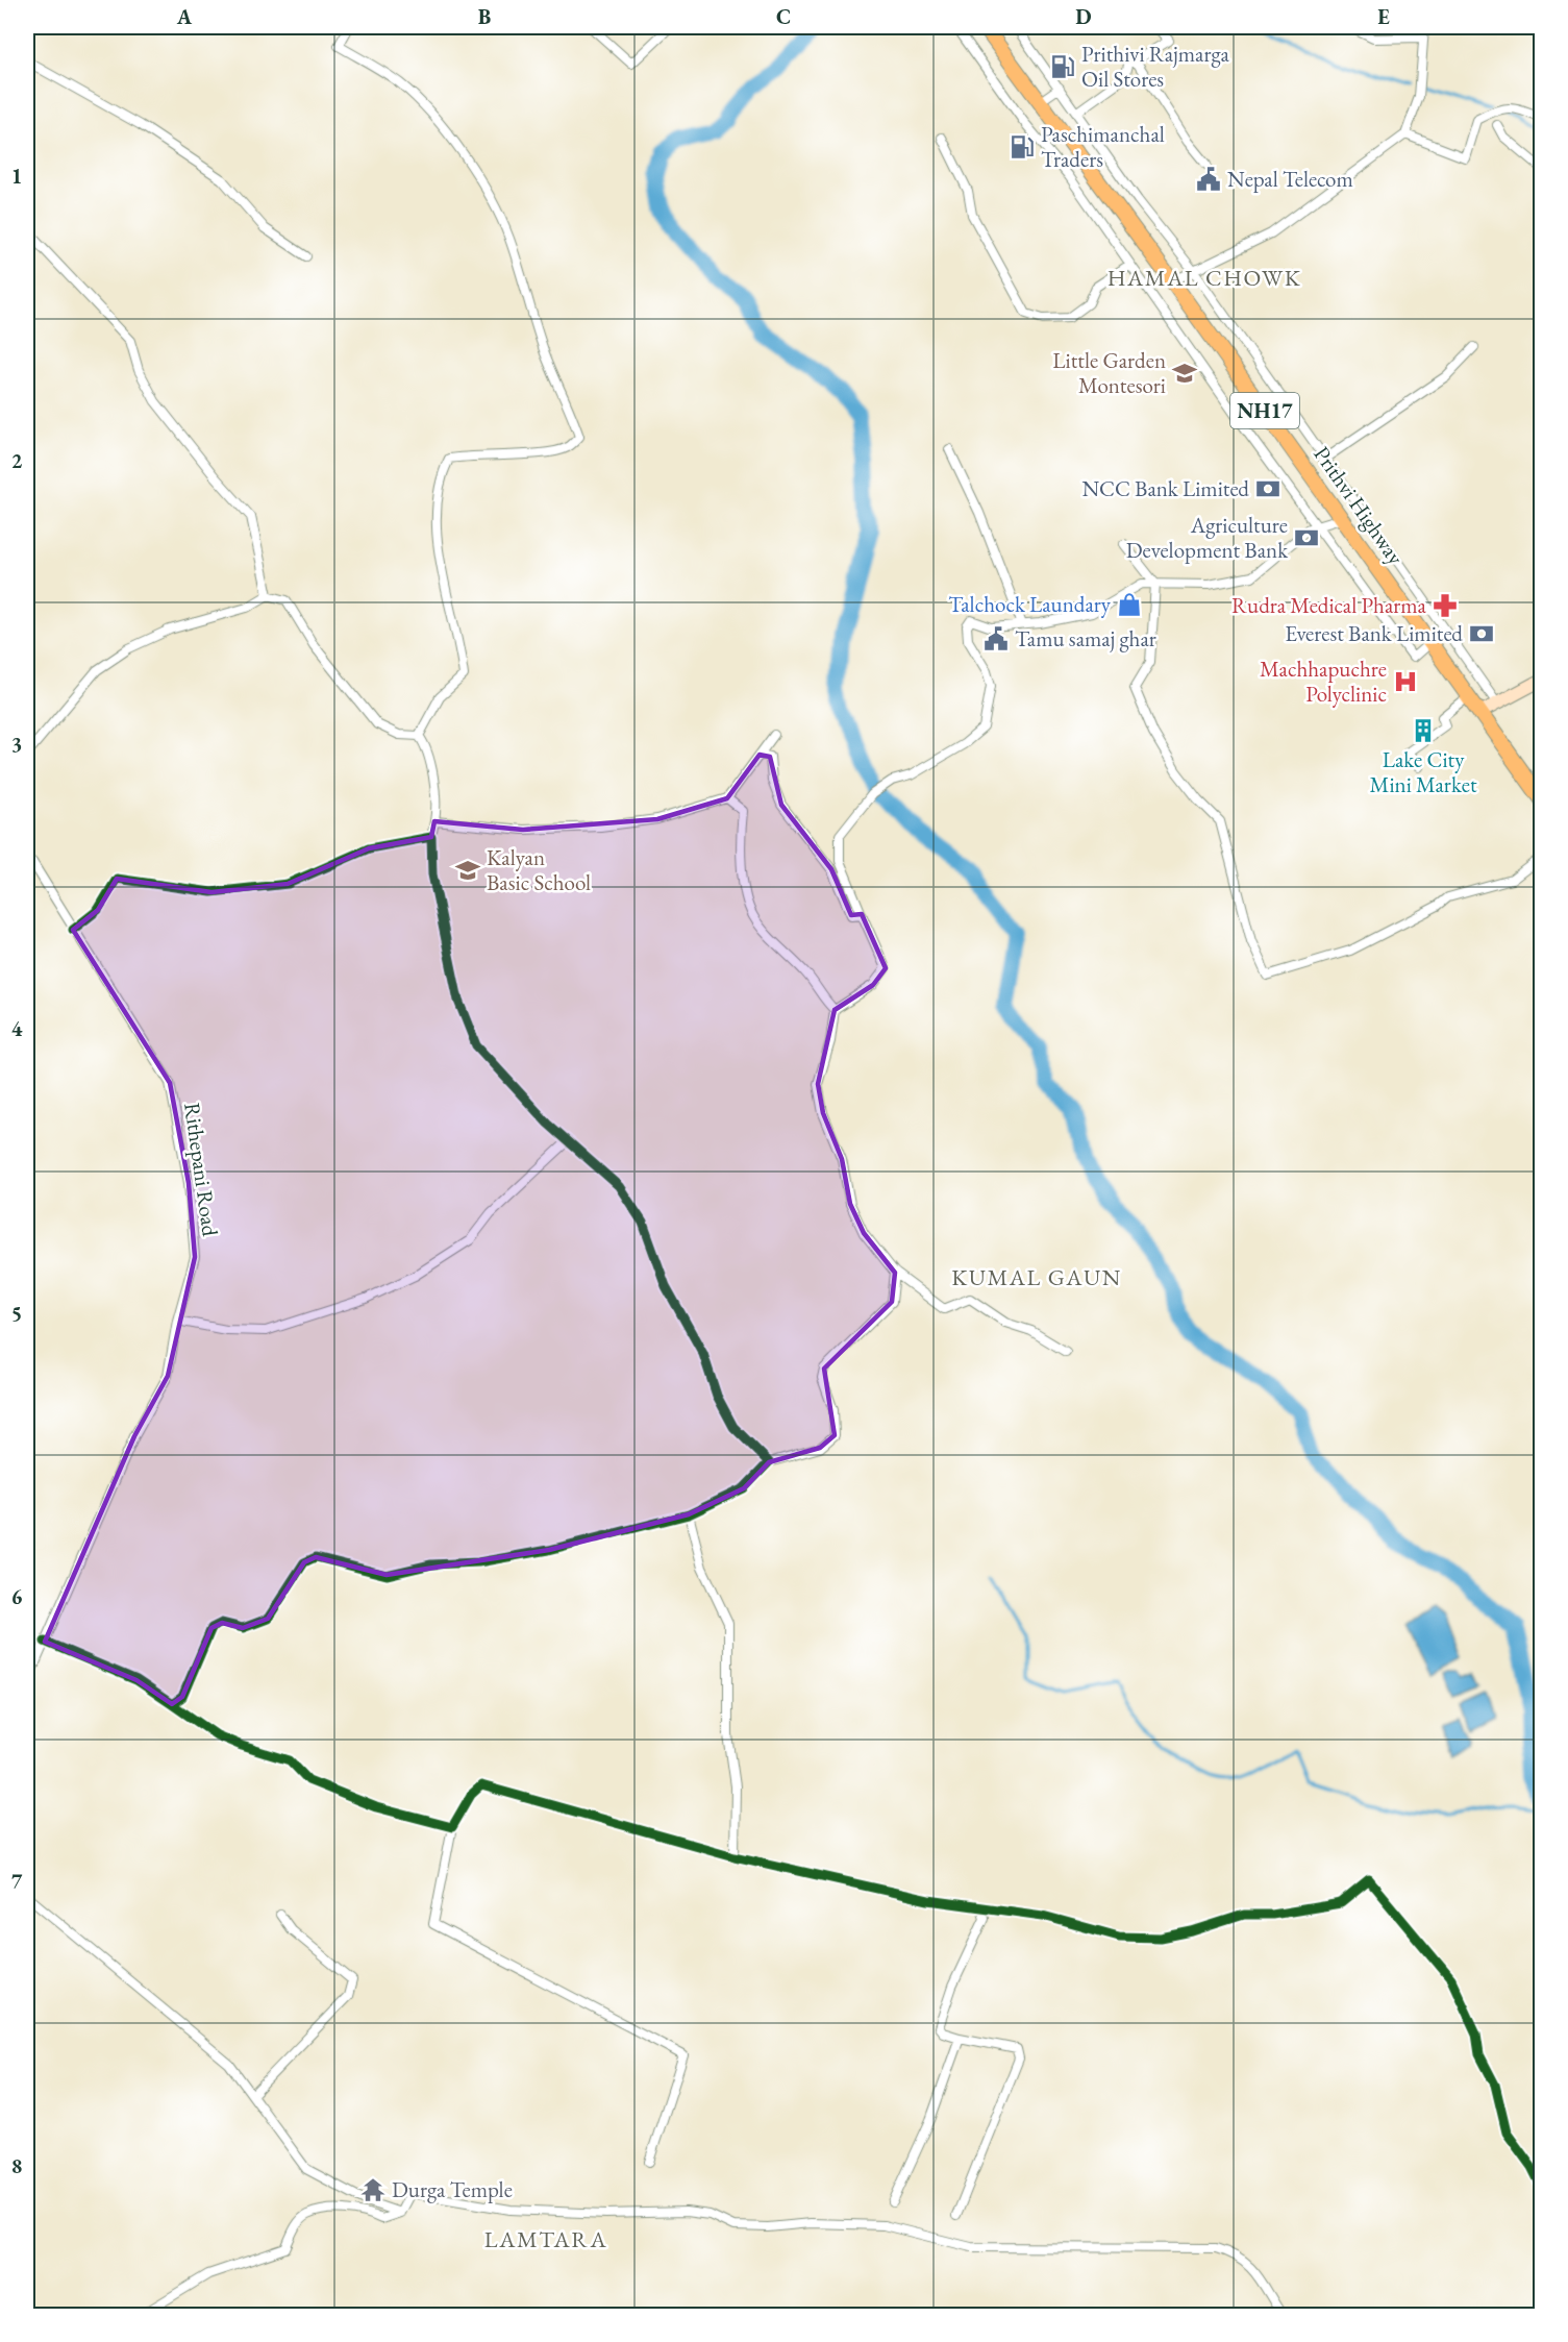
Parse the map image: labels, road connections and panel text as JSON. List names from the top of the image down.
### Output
{
  "streets": {
    "highway": ["NH17", "Prithvi Highway"],
    "street": ["Rithepani Road"]
  },
  "districts": ["HAMAL CHOWK", "KUMAL GAUN", "LAMTARA"],
  "places": {
    "fuel station": ["Prithivi Rajmarga Oil Stores", "Paschimanchal Traders"],
    "public building": ["Nepal Telecom", "Tamu samaj ghar"],
    "school or university": ["Little Garden Montesori", "Kalyan Basic School"],
    "bank": ["NCC Bank Limited", "Agriculture Development Bank", "Everest Bank Limited"],
    "shop": ["Talchock Laundary"],
    "pharmacy": ["Rudra Medical Pharma"],
    "hospital": ["Machhapuchre Polyclinic"],
    "building": ["Lake City Mini Market"],
    "temple": ["Durga Temple"]
  },
  "grid": {
    "columns": [
      "A",
      "B",
      "C",
      "D",
      "E"
    ],
    "rows": [
      "1",
      "2",
      "3",
      "4",
      "5",
      "6",
      "7",
      "8"
    ]
  }
}
